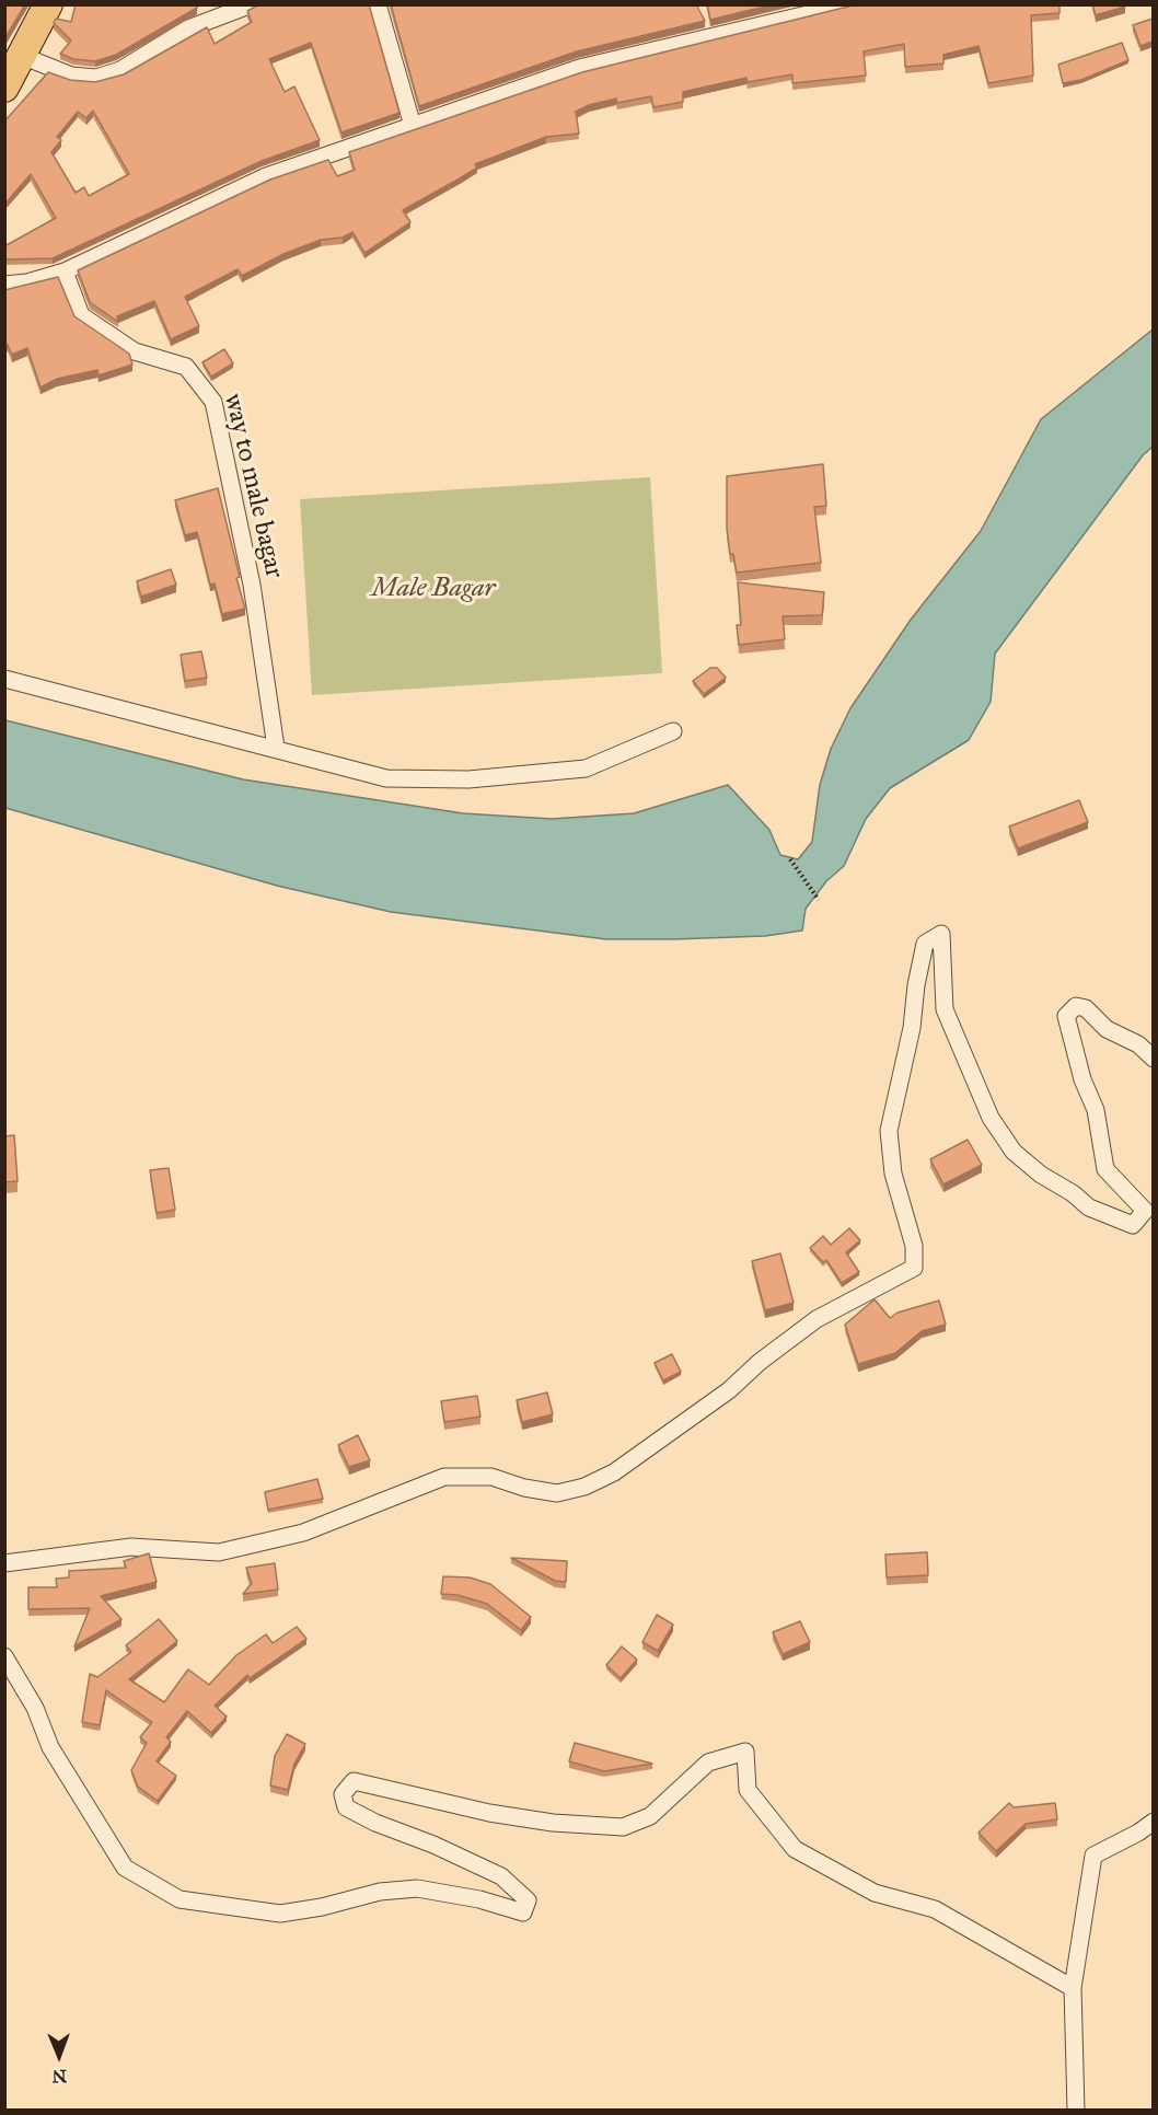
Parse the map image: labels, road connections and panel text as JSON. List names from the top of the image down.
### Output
{
  "streets": {
    "street": ["way to male bagar"]
  },
  "parks": ["Male Bagar"],
  "north": "bottom"
}
